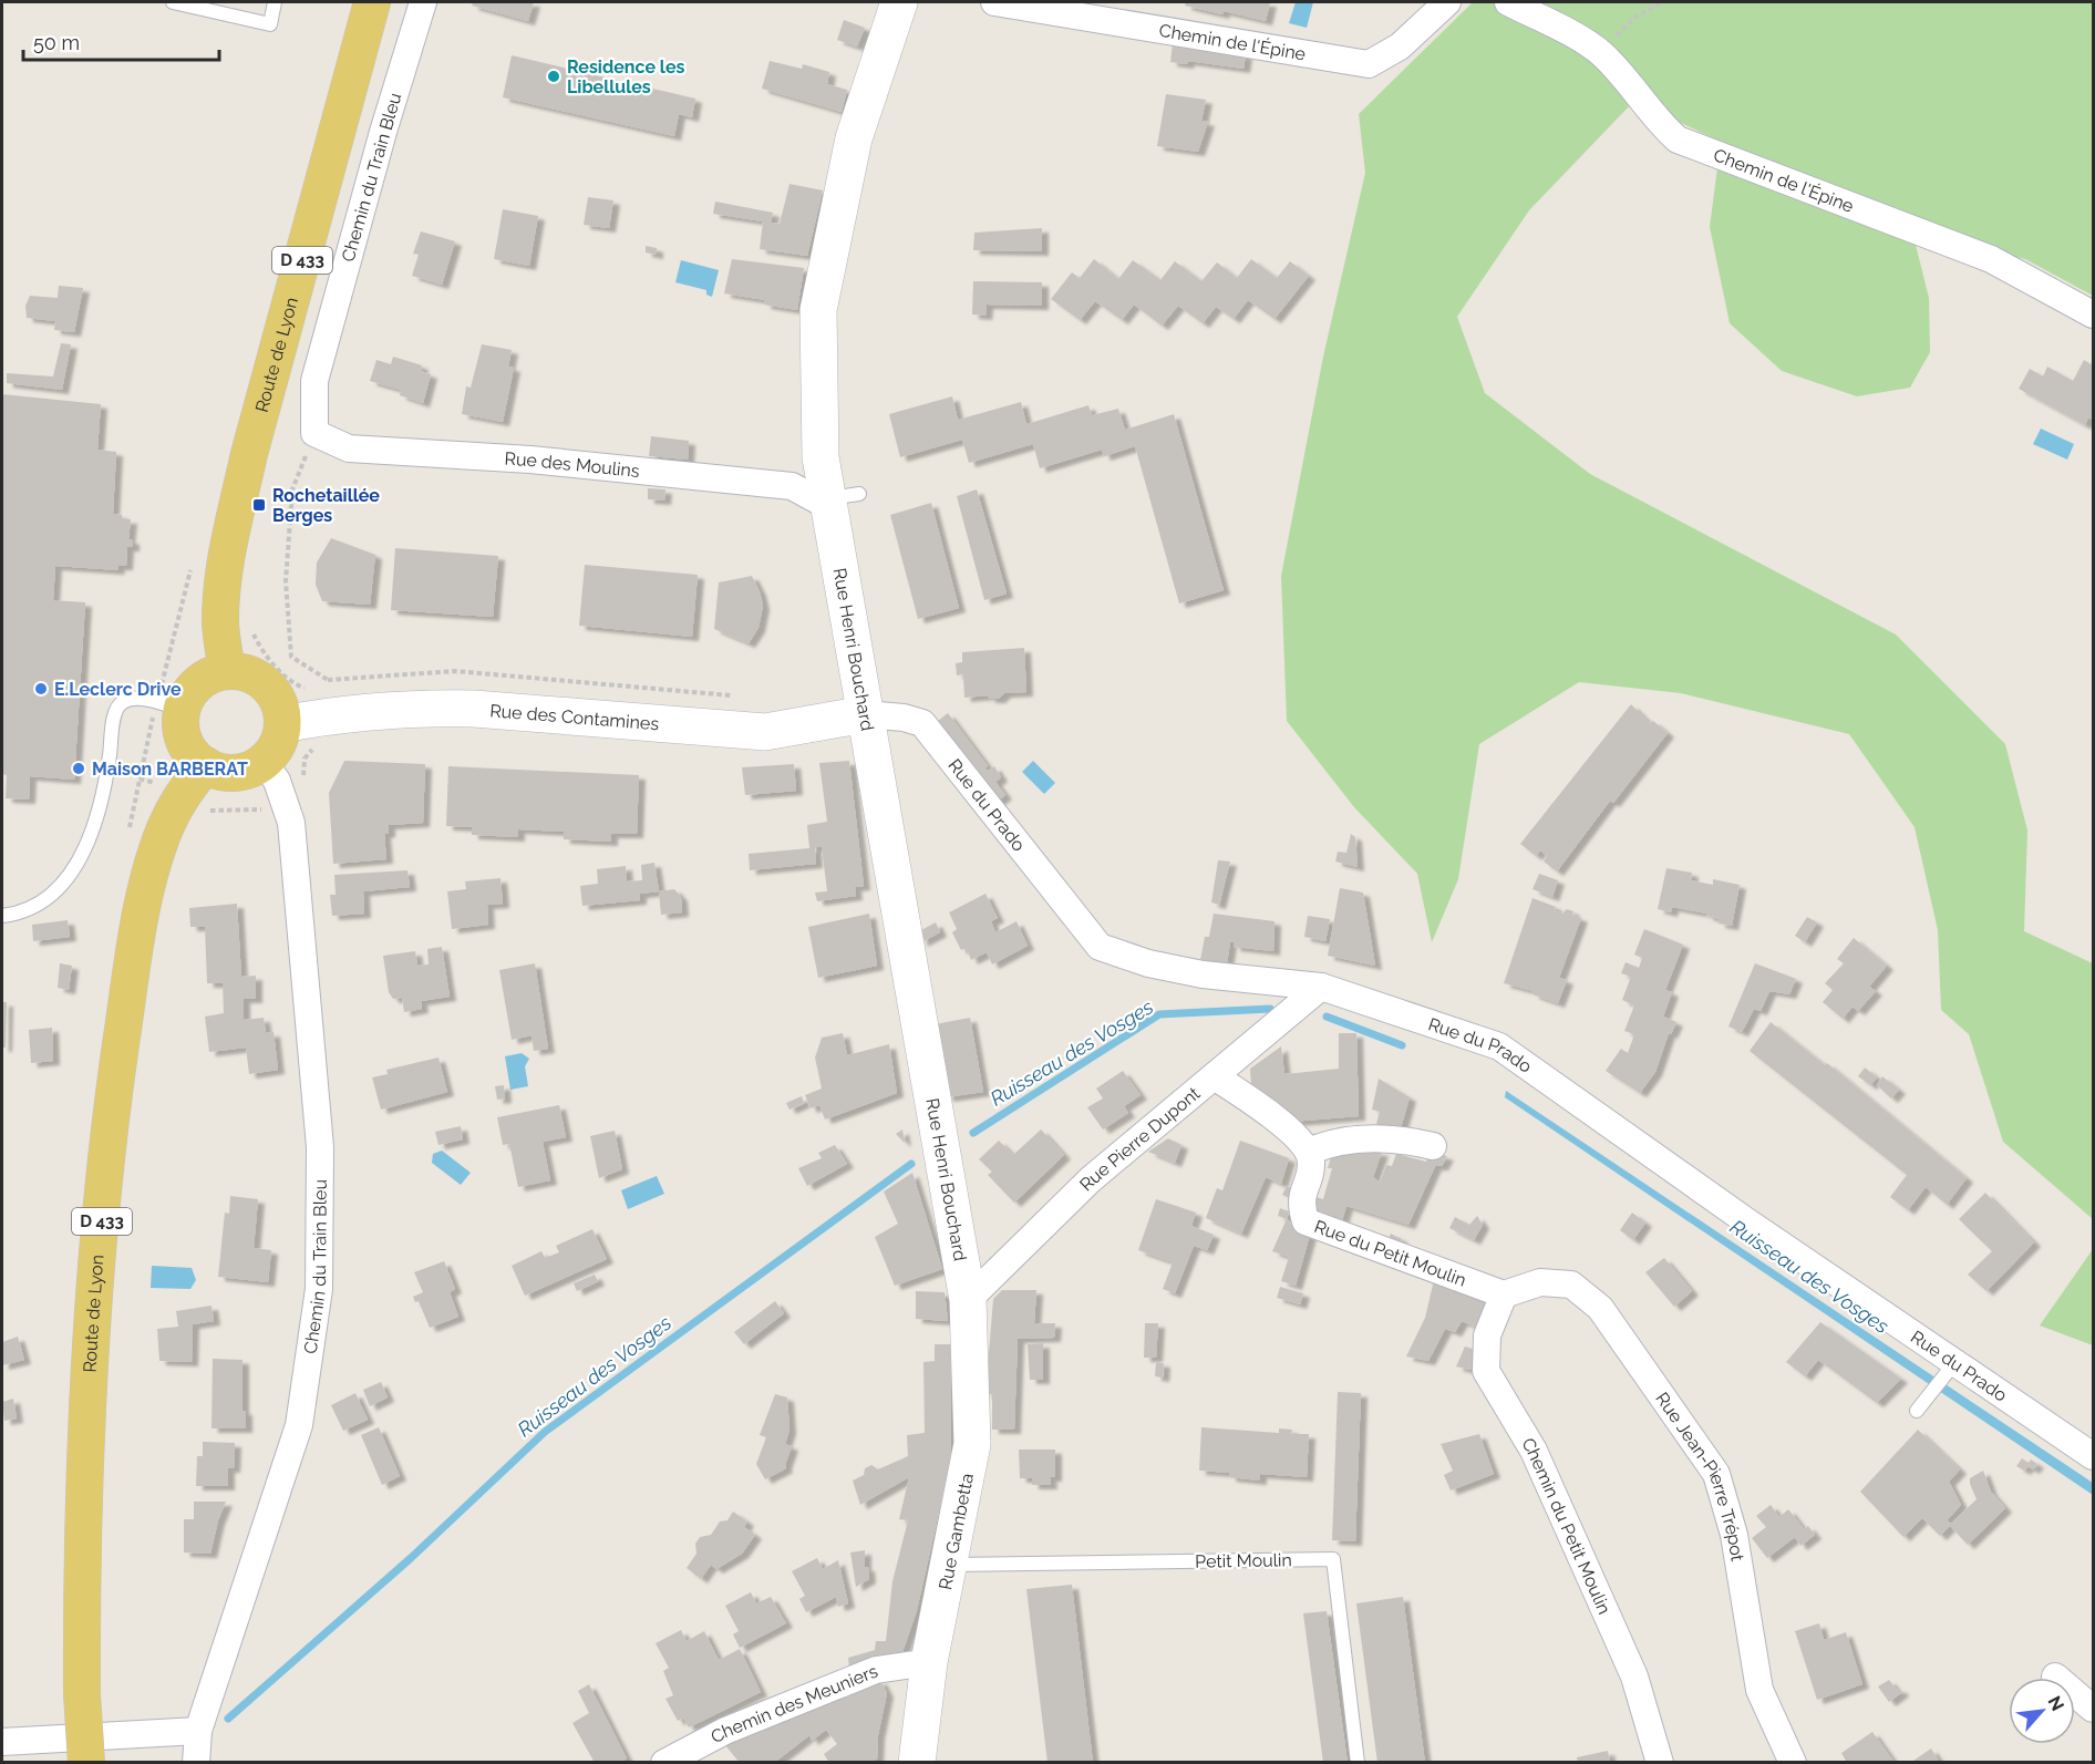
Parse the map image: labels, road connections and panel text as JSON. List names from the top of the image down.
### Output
{
  "streets": {
    "main road": ["D 433", "Route de Lyon"],
    "street": [
      "Chemin de l'Épine",
      "Chemin du Train Bleu",
      "Rue des Moulins",
      "Rue Henri Bouchard",
      "Rue des Contamines",
      "Rue du Prado",
      "Rue Pierre Dupont",
      "Rue du Petit Moulin",
      "Rue Jean-Pierre Trépot",
      "Chemin du Petit Moulin",
      "Rue Gambetta",
      "Chemin des Meuniers"
    ],
    "lane": ["Petit Moulin"]
  },
  "crossings": [
    ["Chemin du Train Bleu", "Route de Lyon"],
    ["Chemin du Train Bleu", "Rue des Moulins"],
    ["Chemin du Train Bleu", "Rue des Contamines"],
    ["Route de Lyon", "Rue des Contamines"],
    ["Rue des Moulins", "Rue Henri Bouchard"],
    ["Rue Henri Bouchard", "Rue des Contamines"],
    ["Rue Henri Bouchard", "Rue du Prado"],
    ["Rue Henri Bouchard", "Rue Pierre Dupont"],
    ["Rue Henri Bouchard", "Rue Gambetta"],
    ["Rue des Contamines", "Rue du Prado"],
    ["Rue du Prado", "Rue Pierre Dupont"],
    ["Rue Pierre Dupont", "Rue Gambetta"],
    ["Rue du Petit Moulin", "Rue Jean-Pierre Trépot"],
    ["Rue du Petit Moulin", "Chemin du Petit Moulin"],
    ["Rue Jean-Pierre Trépot", "Chemin du Petit Moulin"],
    ["Rue Gambetta", "Petit Moulin"],
    ["Rue Gambetta", "Chemin des Meuniers"]
  ],
  "water": ["Ruisseau des Vosges"],
  "places": {
    "other": ["Residence les Libellules", "E.Leclerc Drive", "Maison BARBERAT"],
    "transit": ["Rochetaillée Berges"]
  },
  "scale_bar": "50 m",
  "north": "top right"
}
